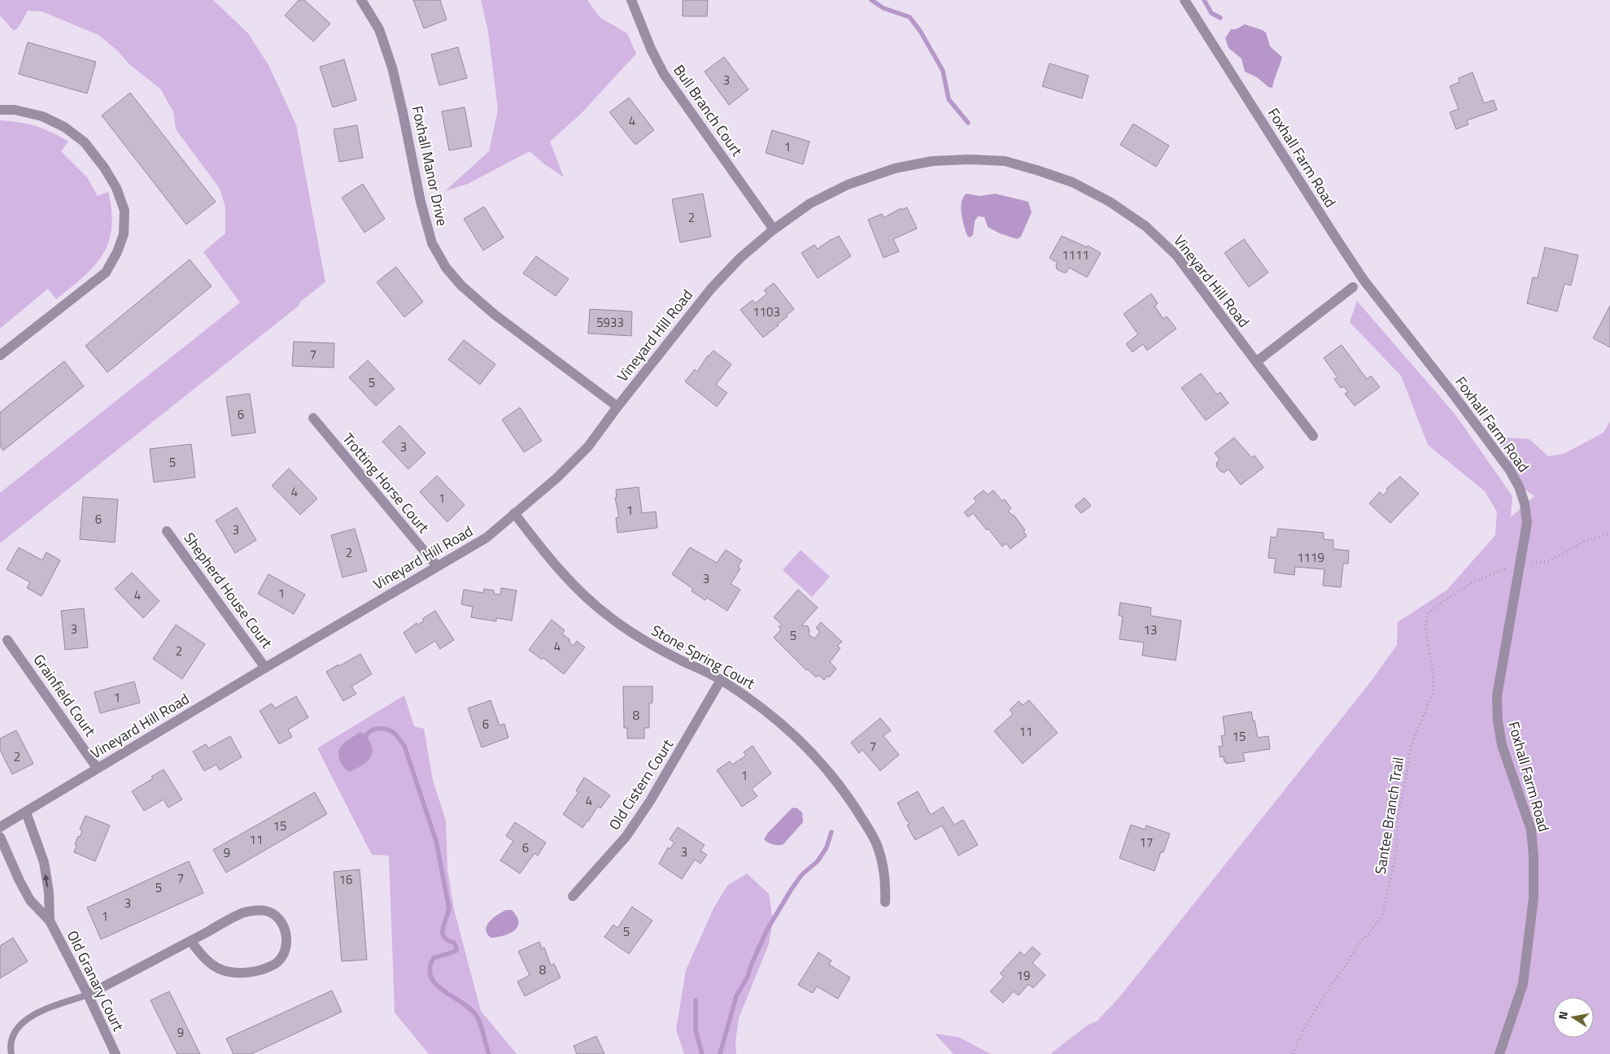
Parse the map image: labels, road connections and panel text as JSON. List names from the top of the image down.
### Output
{
  "streets": {
    "street": [
      "Bull Branch Court",
      "Foxhall Farm Road",
      "Foxhall Manor Drive",
      "Vineyard Hill Road",
      "Trotting Horse Court",
      "Shepherd House Court",
      "Stone Spring Court",
      "Grainfield Court",
      "Old Cistern Court",
      "Old Granary Court"
    ],
    "path": ["Santee Branch Trail"]
  },
  "crossings": [
    ["Bull Branch Court", "Vineyard Hill Road"],
    ["Foxhall Farm Road", "Santee Branch Trail"],
    ["Foxhall Manor Drive", "Vineyard Hill Road"],
    ["Vineyard Hill Road", "Trotting Horse Court"],
    ["Vineyard Hill Road", "Shepherd House Court"],
    ["Vineyard Hill Road", "Stone Spring Court"],
    ["Vineyard Hill Road", "Grainfield Court"],
    ["Vineyard Hill Road", "Old Granary Court"],
    ["Stone Spring Court", "Old Cistern Court"]
  ],
  "house_numbers": [
    "3",
    "4",
    "1",
    "2",
    "1111",
    "1103",
    "5933",
    "7",
    "5",
    "6",
    "3",
    "5",
    "4",
    "1",
    "1",
    "6",
    "3",
    "2",
    "1119",
    "3",
    "1",
    "4",
    "3",
    "13",
    "5",
    "4",
    "2",
    "1",
    "8",
    "6",
    "11",
    "15",
    "7",
    "2",
    "1",
    "4",
    "15",
    "11",
    "17",
    "6",
    "3",
    "9",
    "7",
    "16",
    "5",
    "3",
    "1",
    "5",
    "8",
    "19",
    "9"
  ],
  "north": "left"
}
